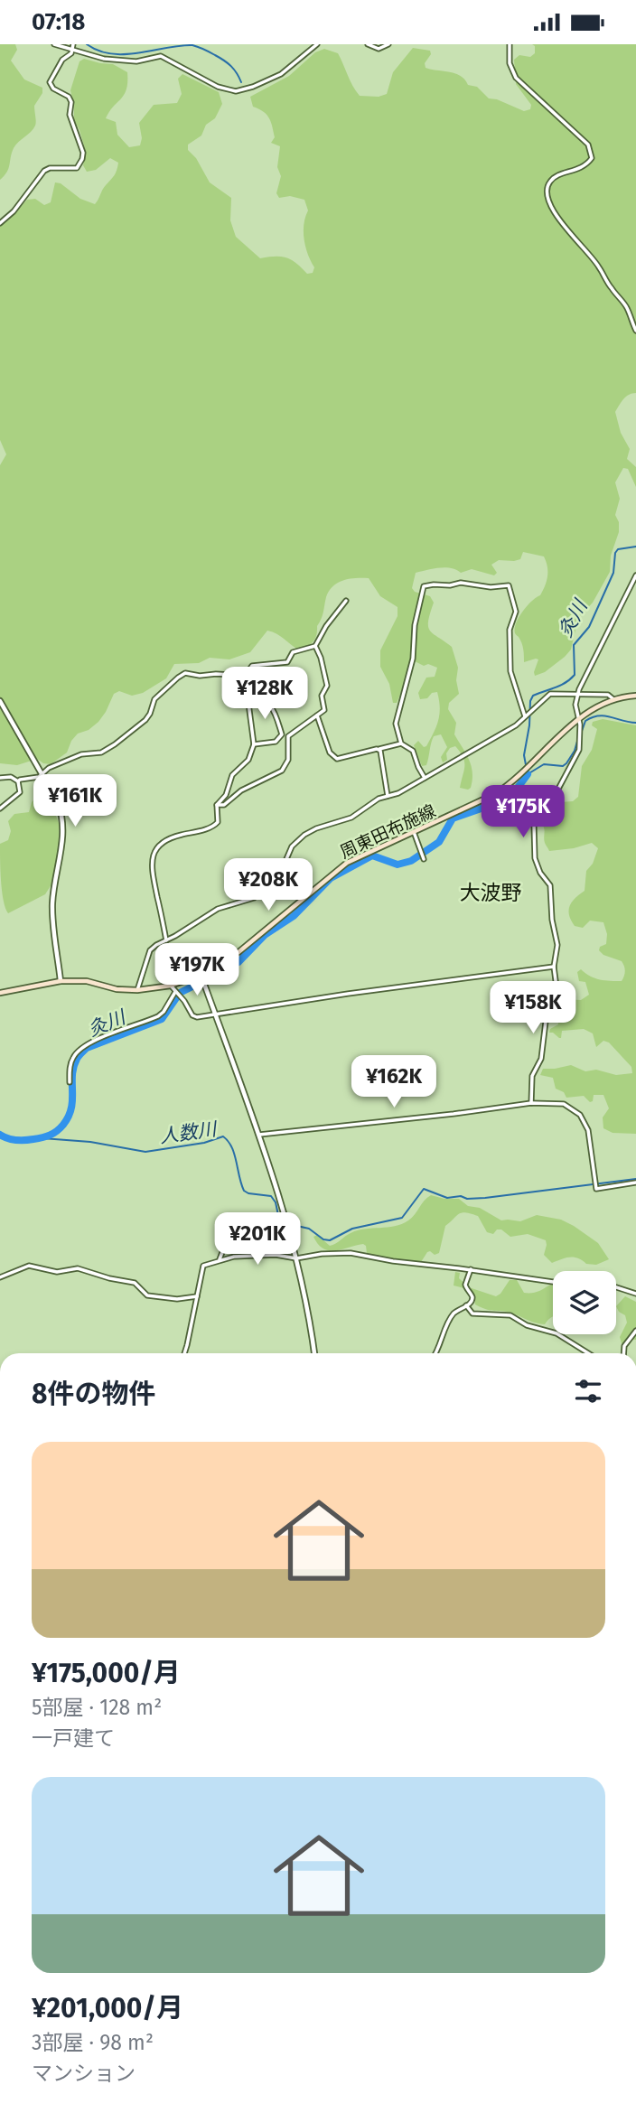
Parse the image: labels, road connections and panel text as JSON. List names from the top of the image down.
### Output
{
  "streets": {
    "main road": ["周東田布施線"]
  },
  "districts": ["大波野"],
  "water": ["灸川", "人数川"],
  "page": {
    "status": "07:18",
    "price": [
      "¥128K",
      "¥161K",
      "¥175K",
      "¥208K",
      "¥197K",
      "¥158K",
      "¥162K",
      "¥201K"
    ],
    "heading": "8件の物件",
    "list": [
      {
        "name": "¥175,000/月",
        "note": "5部屋 · 128 m² · 一戸建て"
      },
      {
        "name": "¥201,000/月",
        "note": "3部屋 · 98 m² · マンション"
      }
    ]
  }
}
